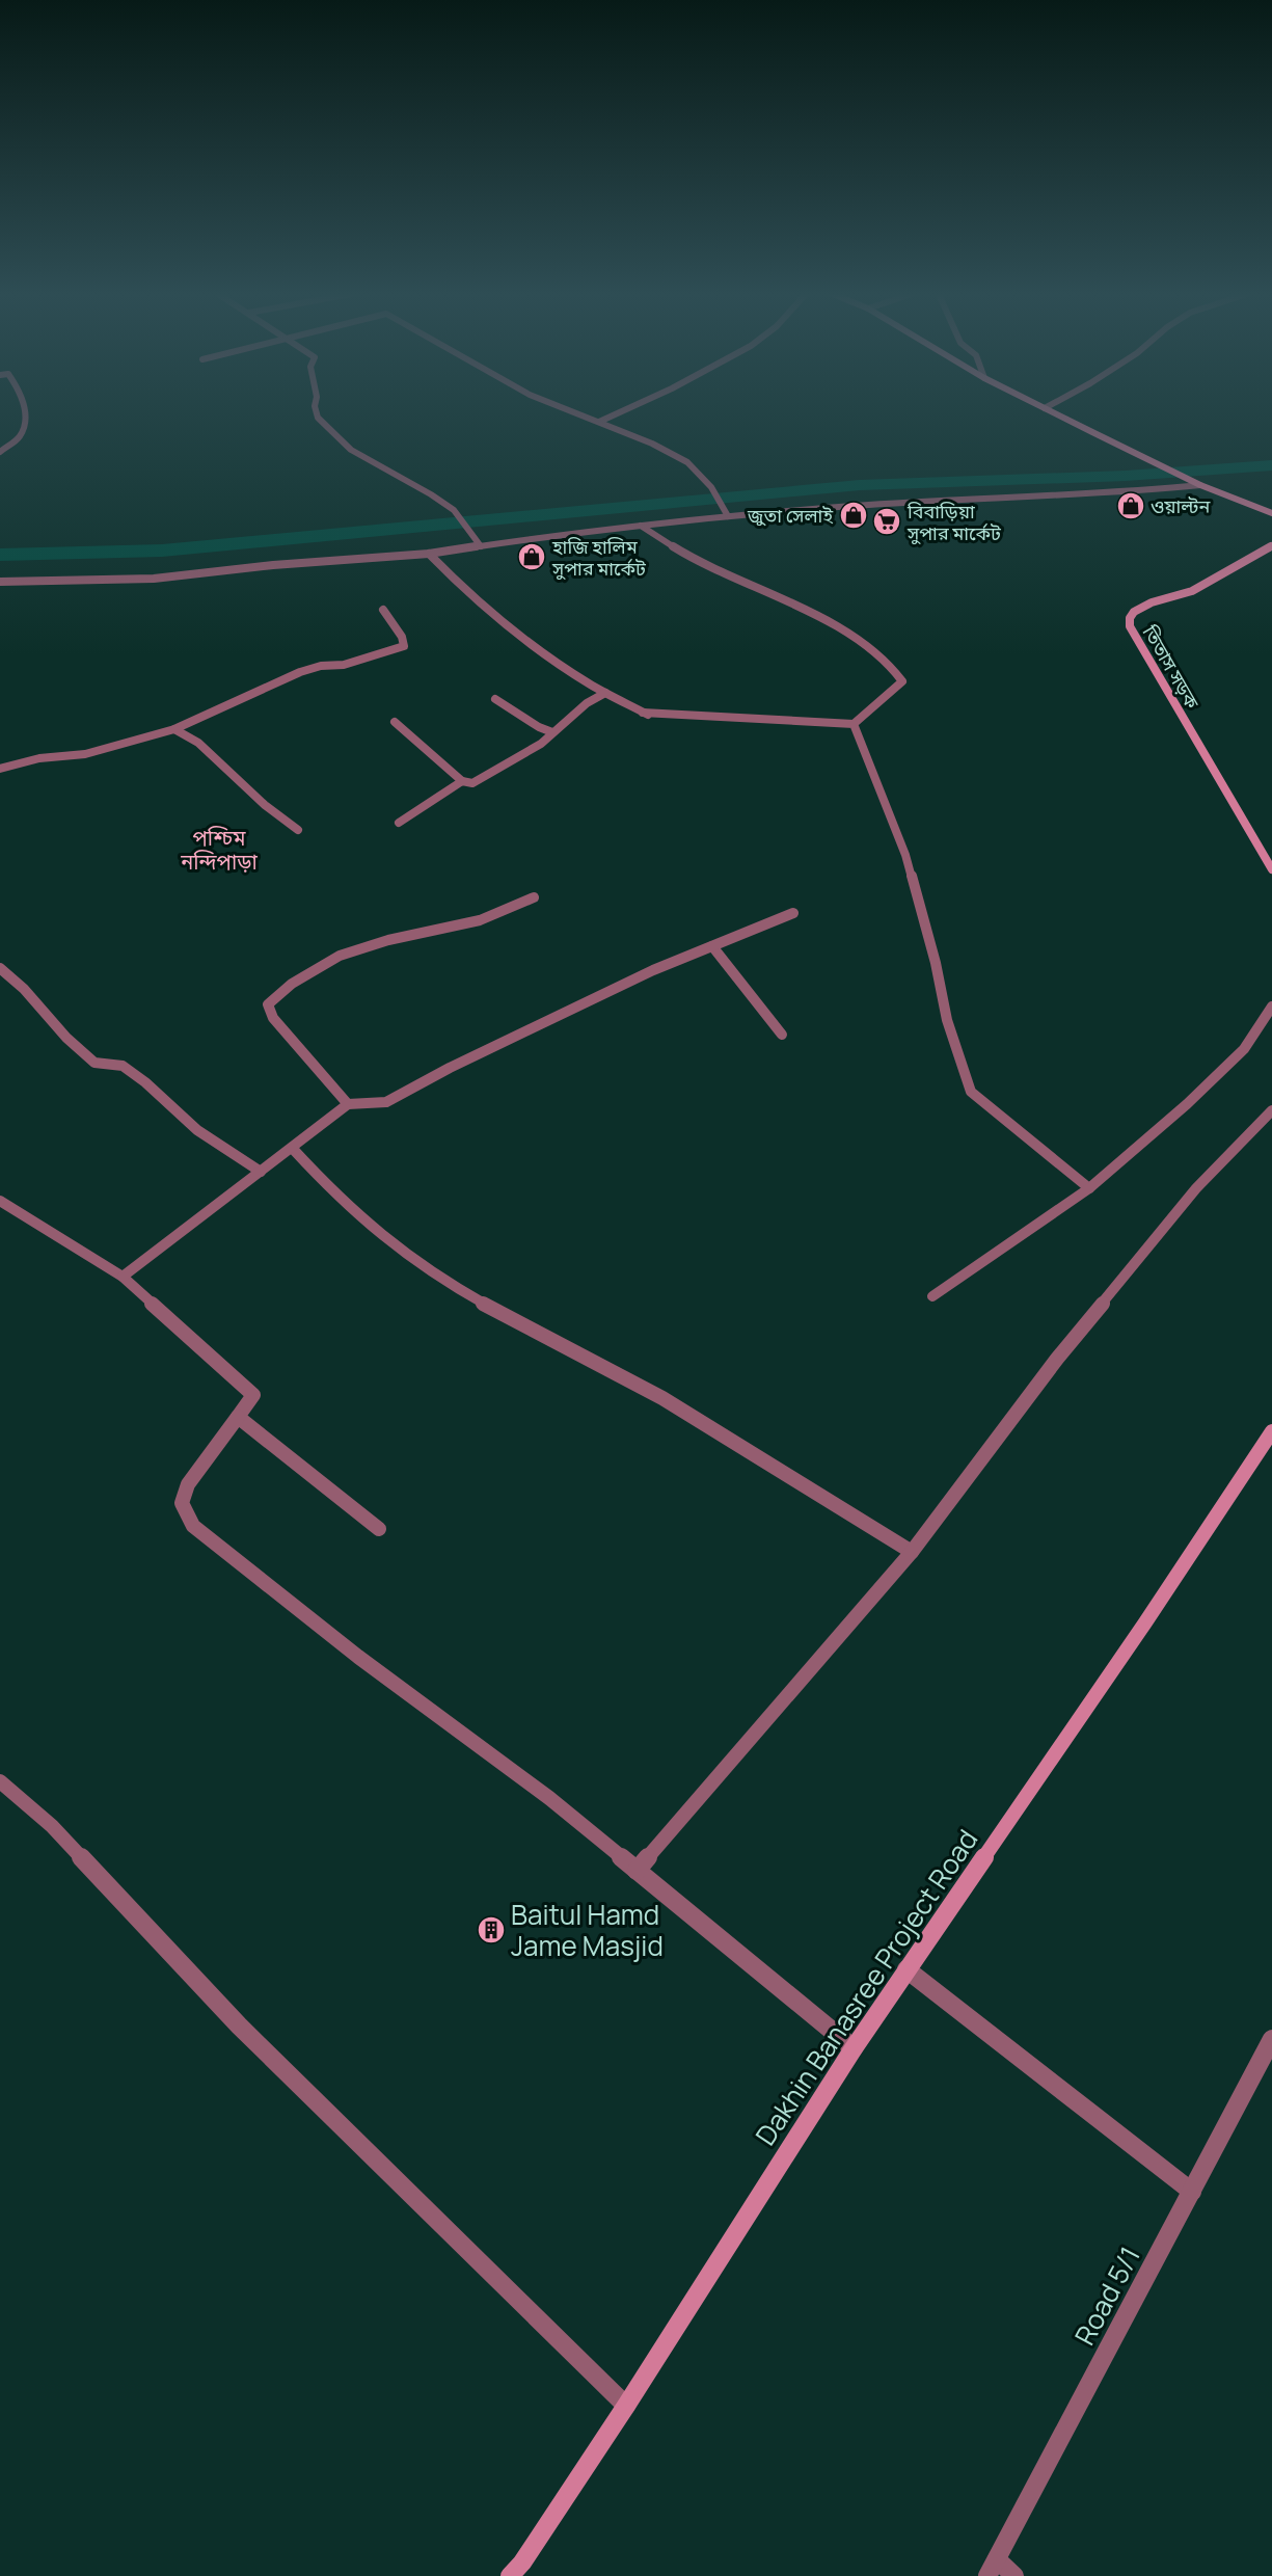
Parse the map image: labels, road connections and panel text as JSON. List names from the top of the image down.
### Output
{
  "streets": {
    "street": ["তিতাস সড়ক", "Dakhin Banasree Project Road", "Road 5/1"]
  },
  "districts": ["পশ্চিম নন্দিপাড়া"],
  "places": {
    "shop": ["ওয়াল্টন", "জুতা সেলাই", "হাজি হালিম সুপার মার্কেট"],
    "supermarket": ["বিবাড়িয়া সুপার মার্কেট"],
    "building": ["Baitul Hamd Jame Masjid"]
  }
}
